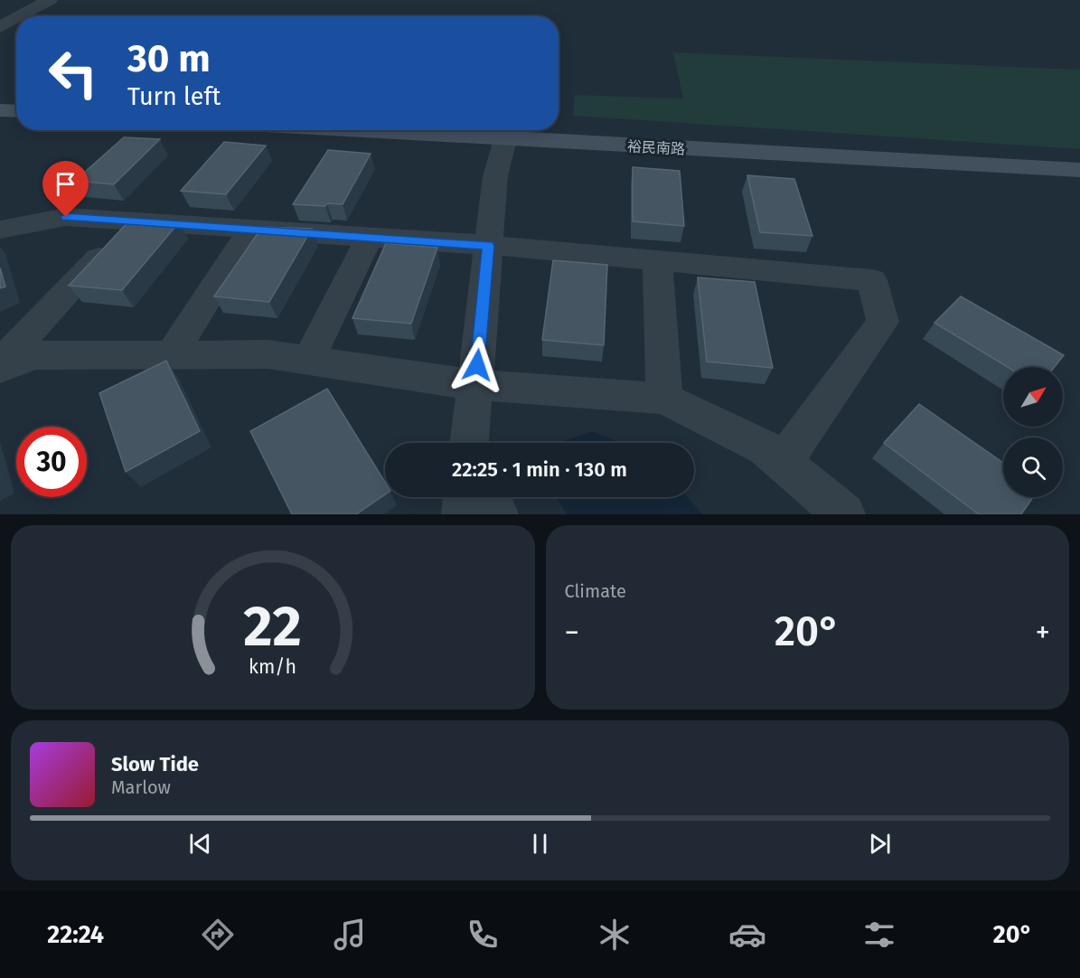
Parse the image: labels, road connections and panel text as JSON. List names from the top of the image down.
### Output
{
  "streets": {
    "street": ["裕民南路"]
  },
  "north": "top right",
  "page": {
    "turn": ["30 m", "Turn left"],
    "limit": "30",
    "trip": "22:25 · 1 min · 130 m",
    "tile": "Climate",
    "heat": ["−", "20°", "+"],
    "song": ["Slow Tide", "Marlow"],
    "tabs": ["22:24", "20°"],
    "gauge": ["22", "km/h"]
  }
}
